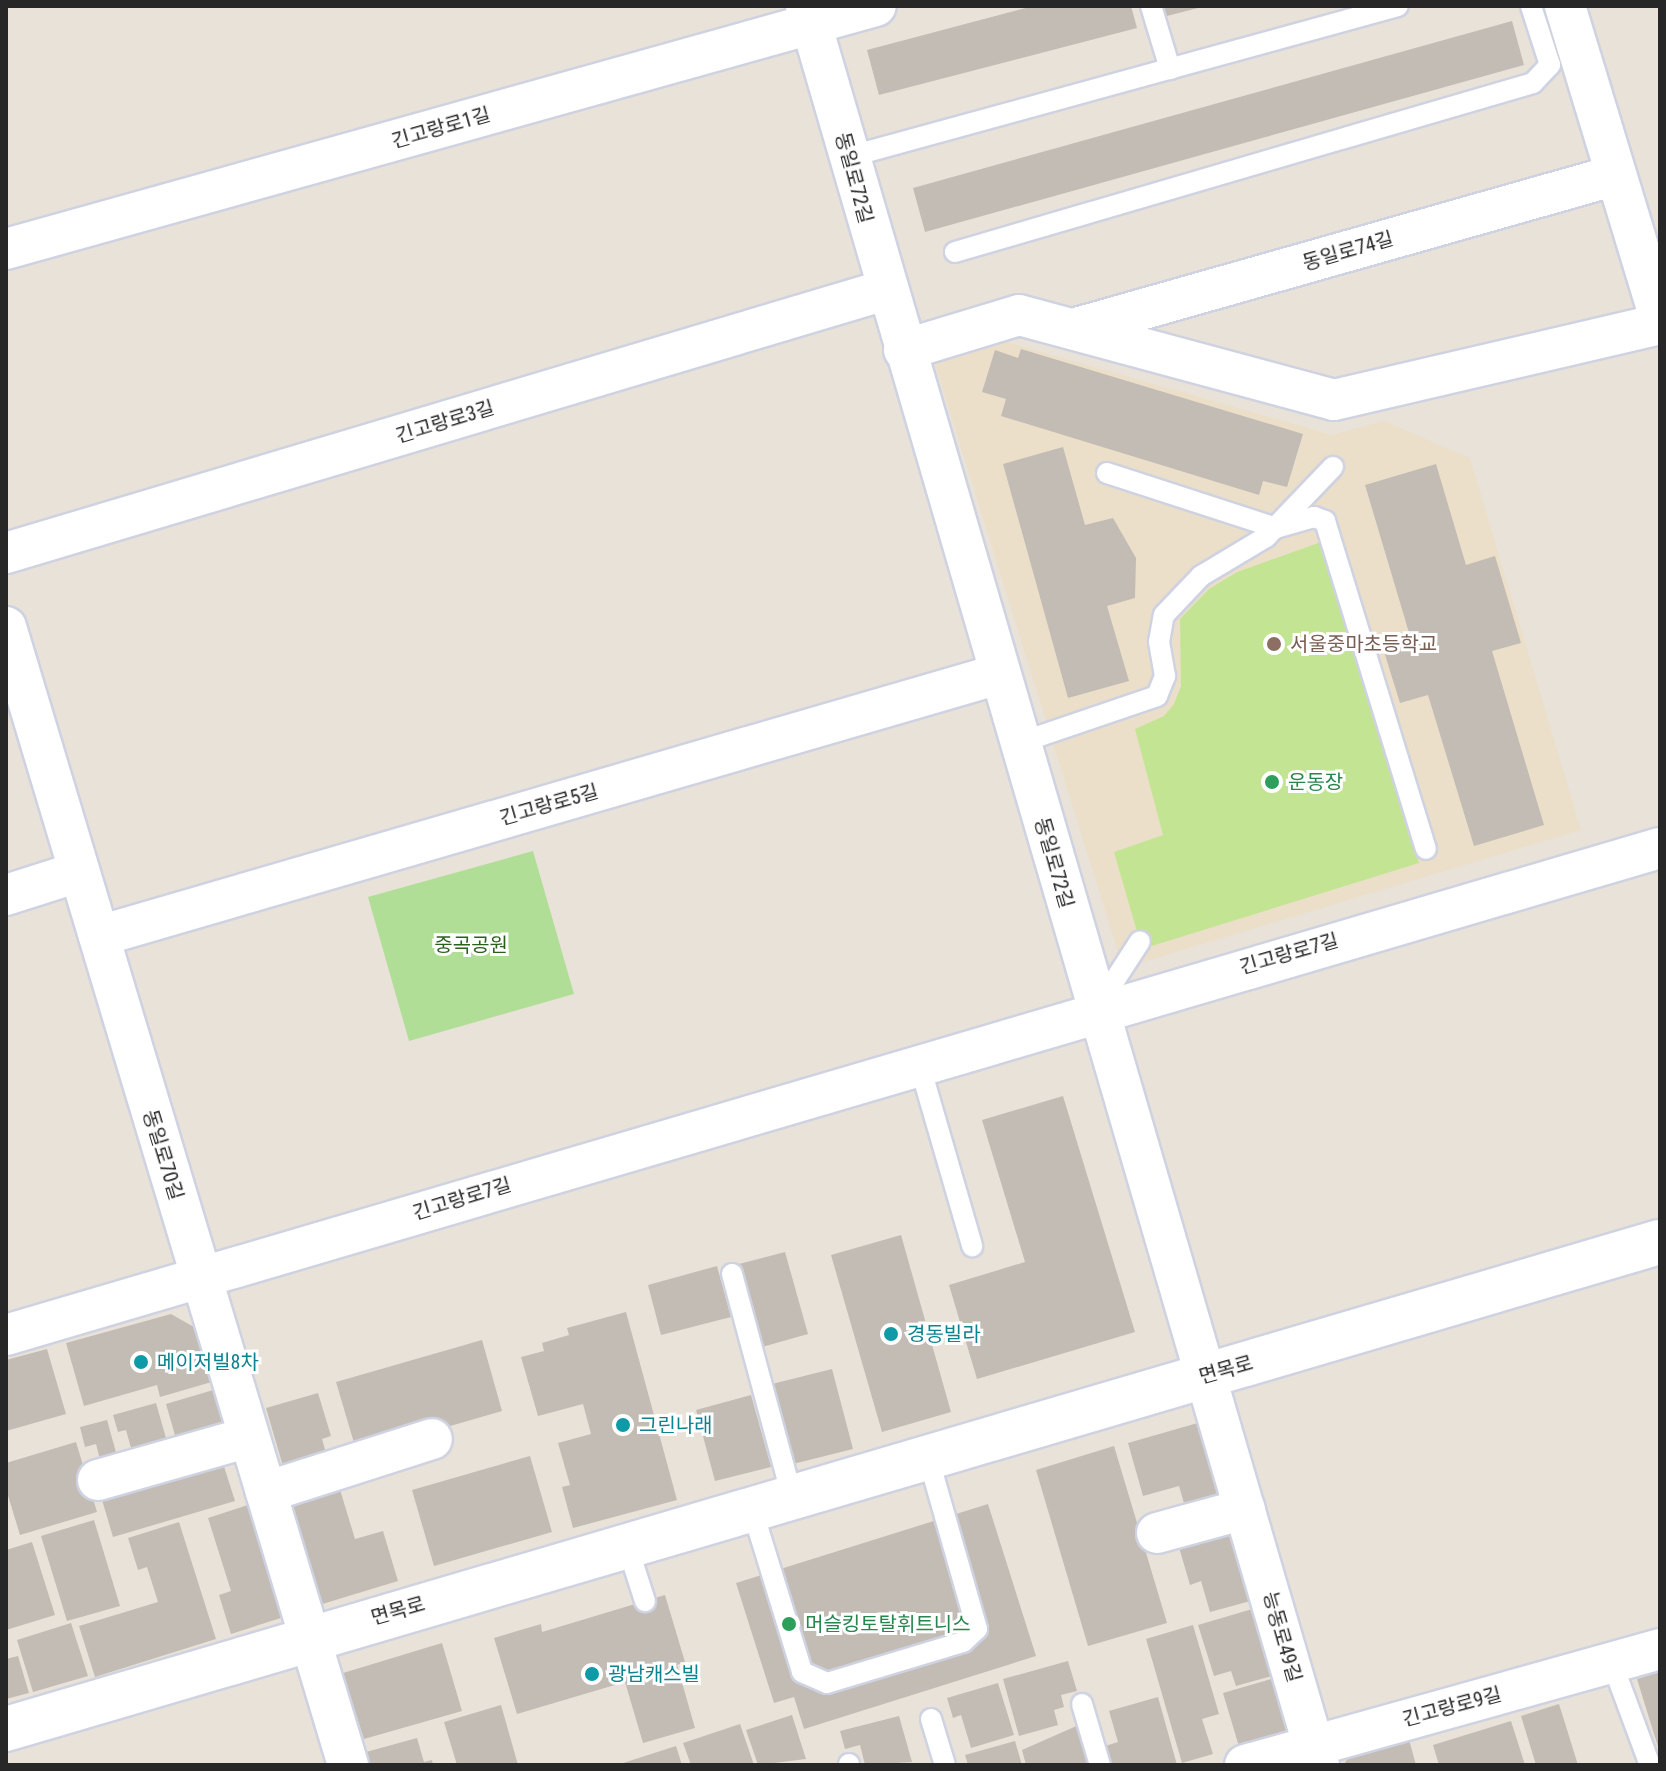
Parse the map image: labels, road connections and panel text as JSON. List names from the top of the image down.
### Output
{
  "streets": {
    "street": [
      "긴고랑로1길",
      "동일로72길",
      "동일로74길",
      "긴고랑로3길",
      "긴고랑로5길",
      "긴고랑로7길",
      "동일로70길",
      "면목로",
      "능동로49길",
      "긴고랑로9길"
    ]
  },
  "crossings": [
    ["긴고랑로1길", "동일로72길"],
    ["동일로72길", "긴고랑로3길"],
    ["동일로72길", "긴고랑로5길"],
    ["동일로72길", "긴고랑로7길"],
    ["동일로72길", "면목로"],
    ["동일로72길", "능동로49길"],
    ["긴고랑로5길", "동일로70길"],
    ["긴고랑로7길", "동일로70길"],
    ["동일로70길", "면목로"],
    ["면목로", "능동로49길"],
    ["능동로49길", "긴고랑로9길"]
  ],
  "parks": ["중곡공원"],
  "places": [
    "서울중마초등학교",
    "운동장",
    "경동빌라",
    "메이저빌8차",
    "그린나래",
    "머슬킹토탈휘트니스",
    "광남캐스빌"
  ]
}
